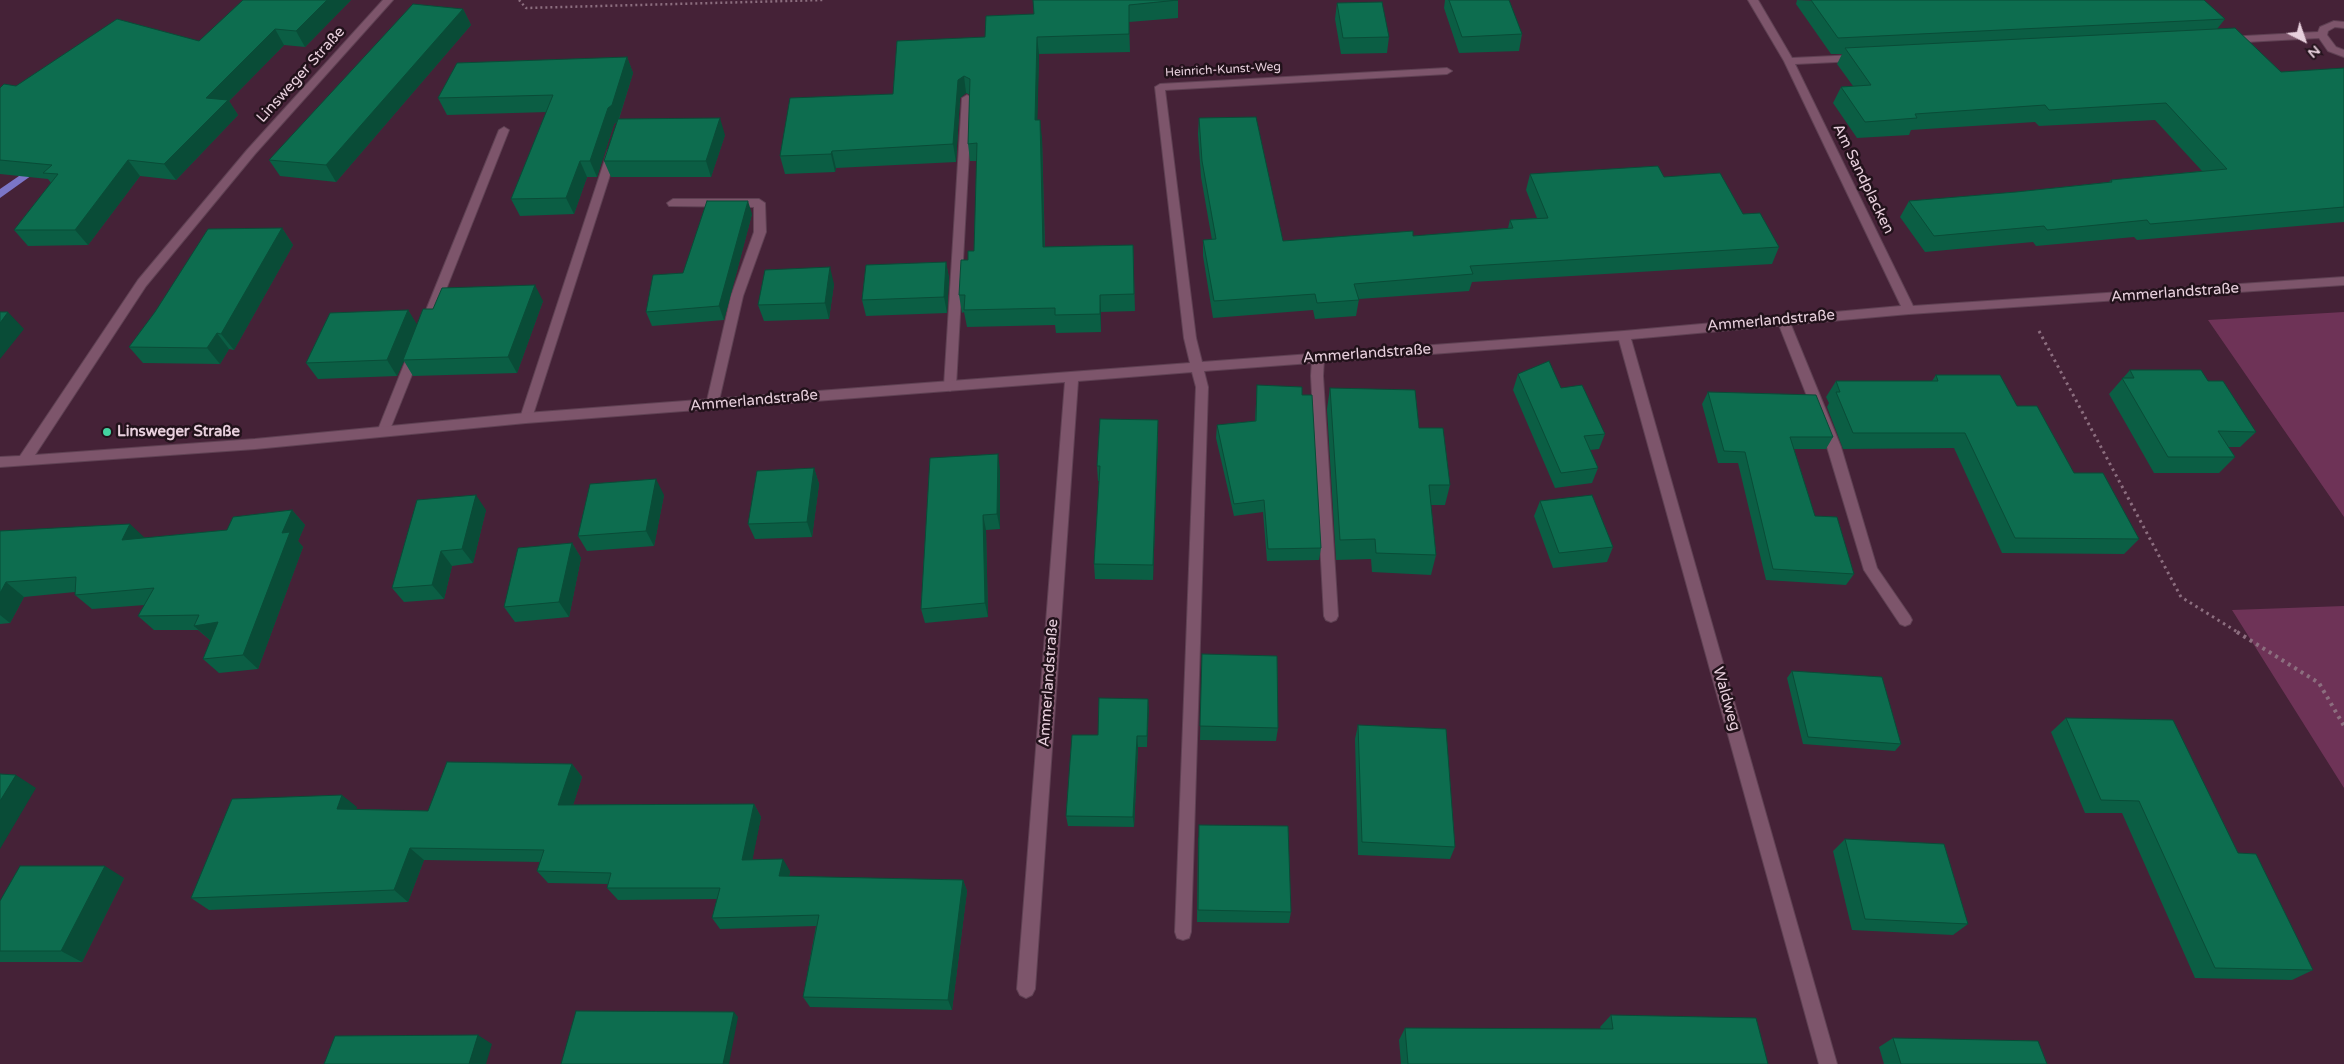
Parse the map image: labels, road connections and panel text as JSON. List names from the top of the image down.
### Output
{
  "streets": {
    "street": [
      "Heinrich-Kunst-Weg",
      "Linsweger Straße",
      "Am Sandplacken",
      "Ammerlandstraße",
      "Waldweg"
    ]
  },
  "crossings": [
    ["Heinrich-Kunst-Weg", "Ammerlandstraße"],
    ["Linsweger Straße", "Ammerlandstraße"],
    ["Am Sandplacken", "Ammerlandstraße"],
    ["Ammerlandstraße", "Waldweg"]
  ],
  "places": ["Linsweger Straße"],
  "north": "bottom right"
}
